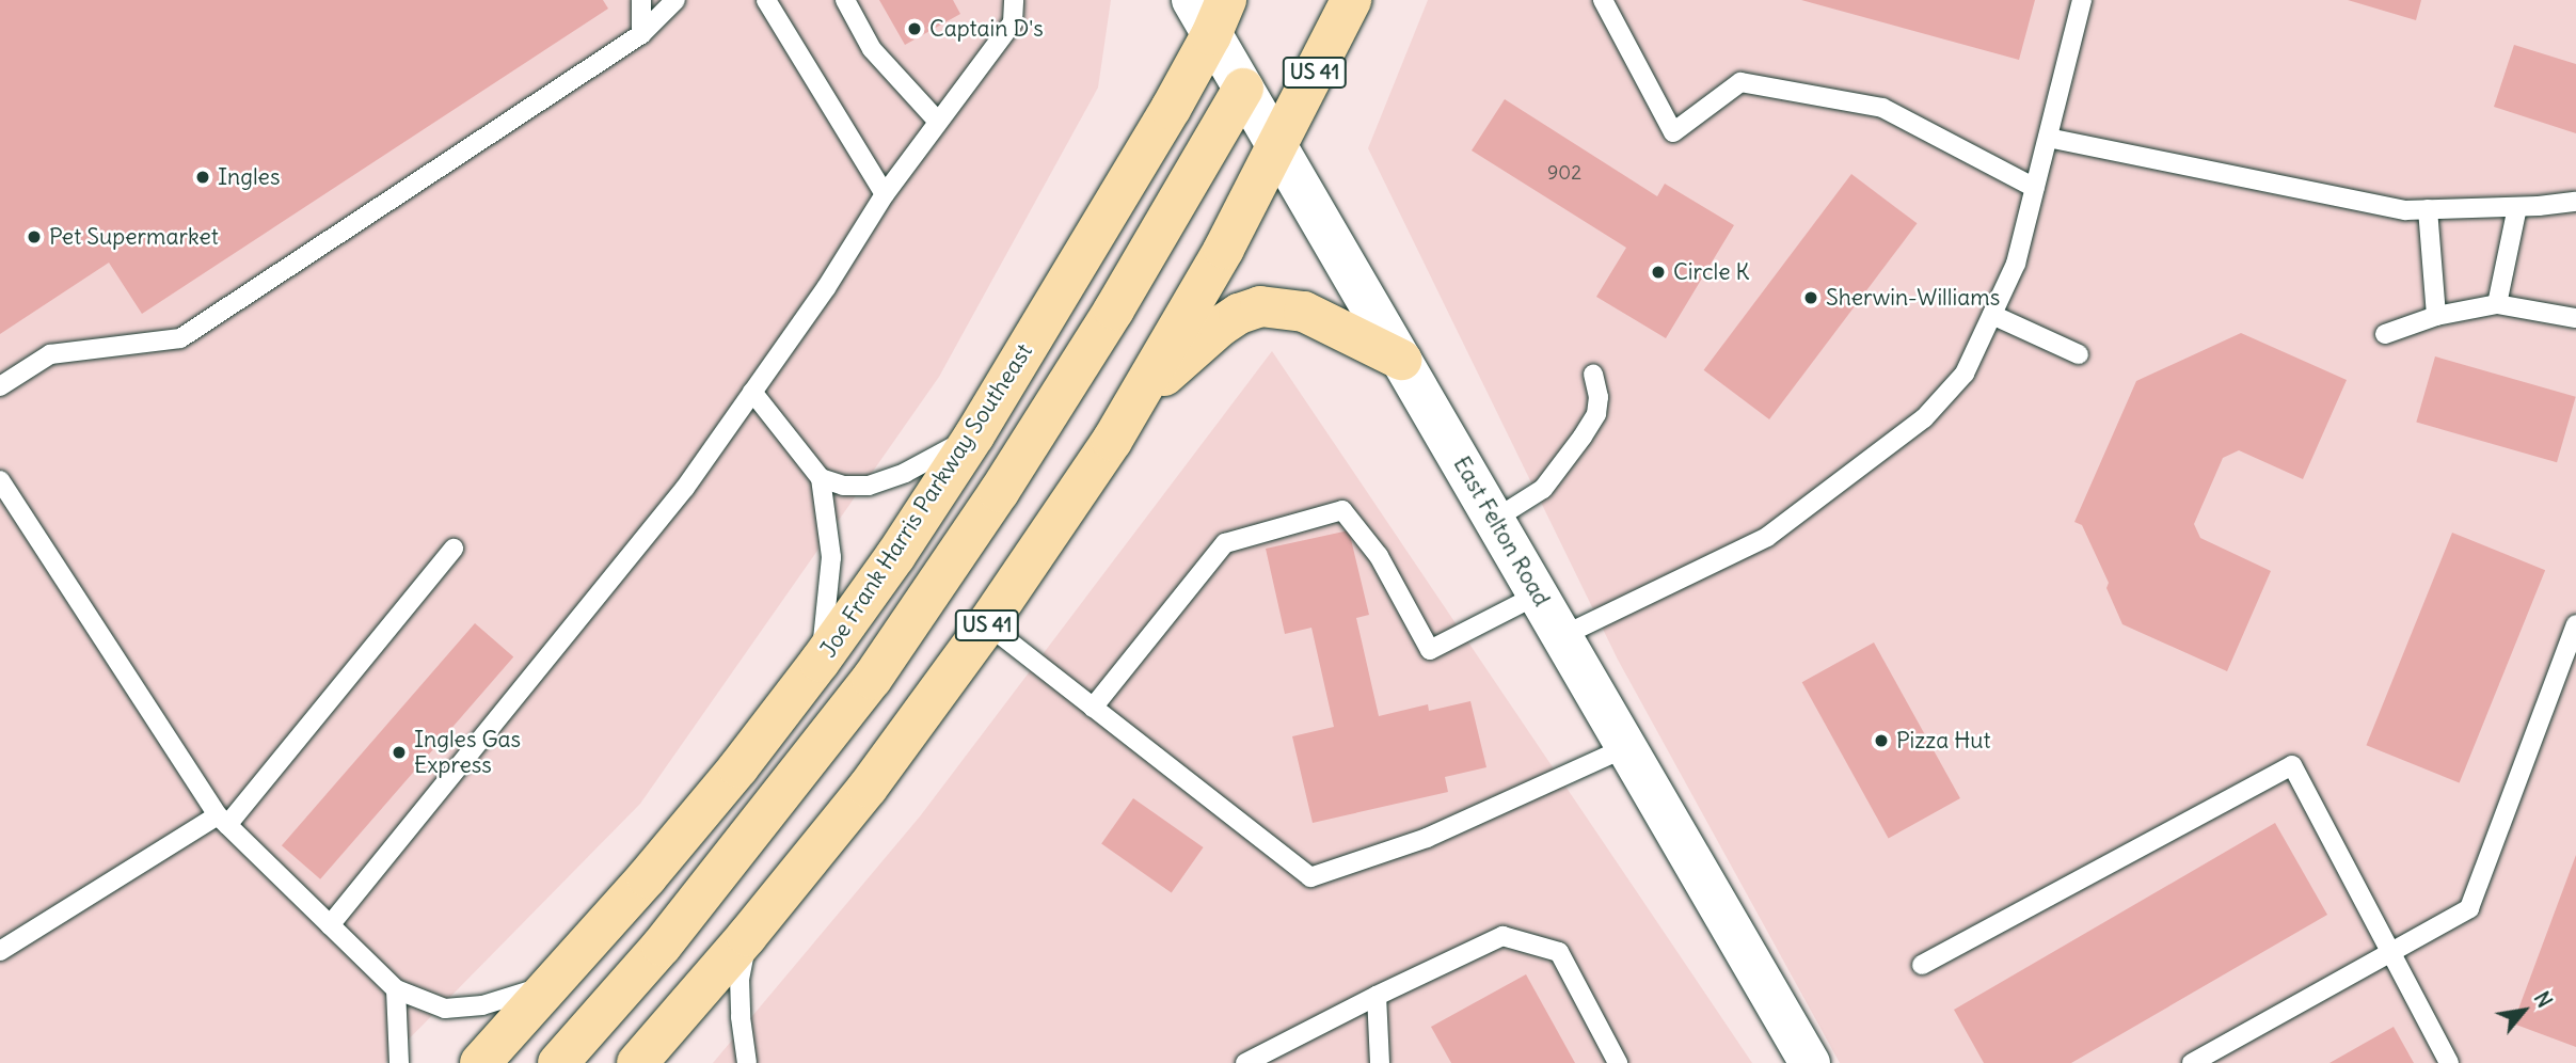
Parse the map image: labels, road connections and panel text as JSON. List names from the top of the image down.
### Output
{
  "streets": {
    "main road": ["US 41", "Joe Frank Harris Parkway Southeast"],
    "street": ["East Felton Road"]
  },
  "crossings": [
    ["US 41", "East Felton Road"],
    ["Joe Frank Harris Parkway Southeast", "East Felton Road"]
  ],
  "places": [
    "Captain D's",
    "Ingles",
    "Pet Supermarket",
    "Circle K",
    "Sherwin-Williams",
    "Pizza Hut",
    "Ingles Gas Express"
  ],
  "house_numbers": ["902"],
  "north": "top right"
}
